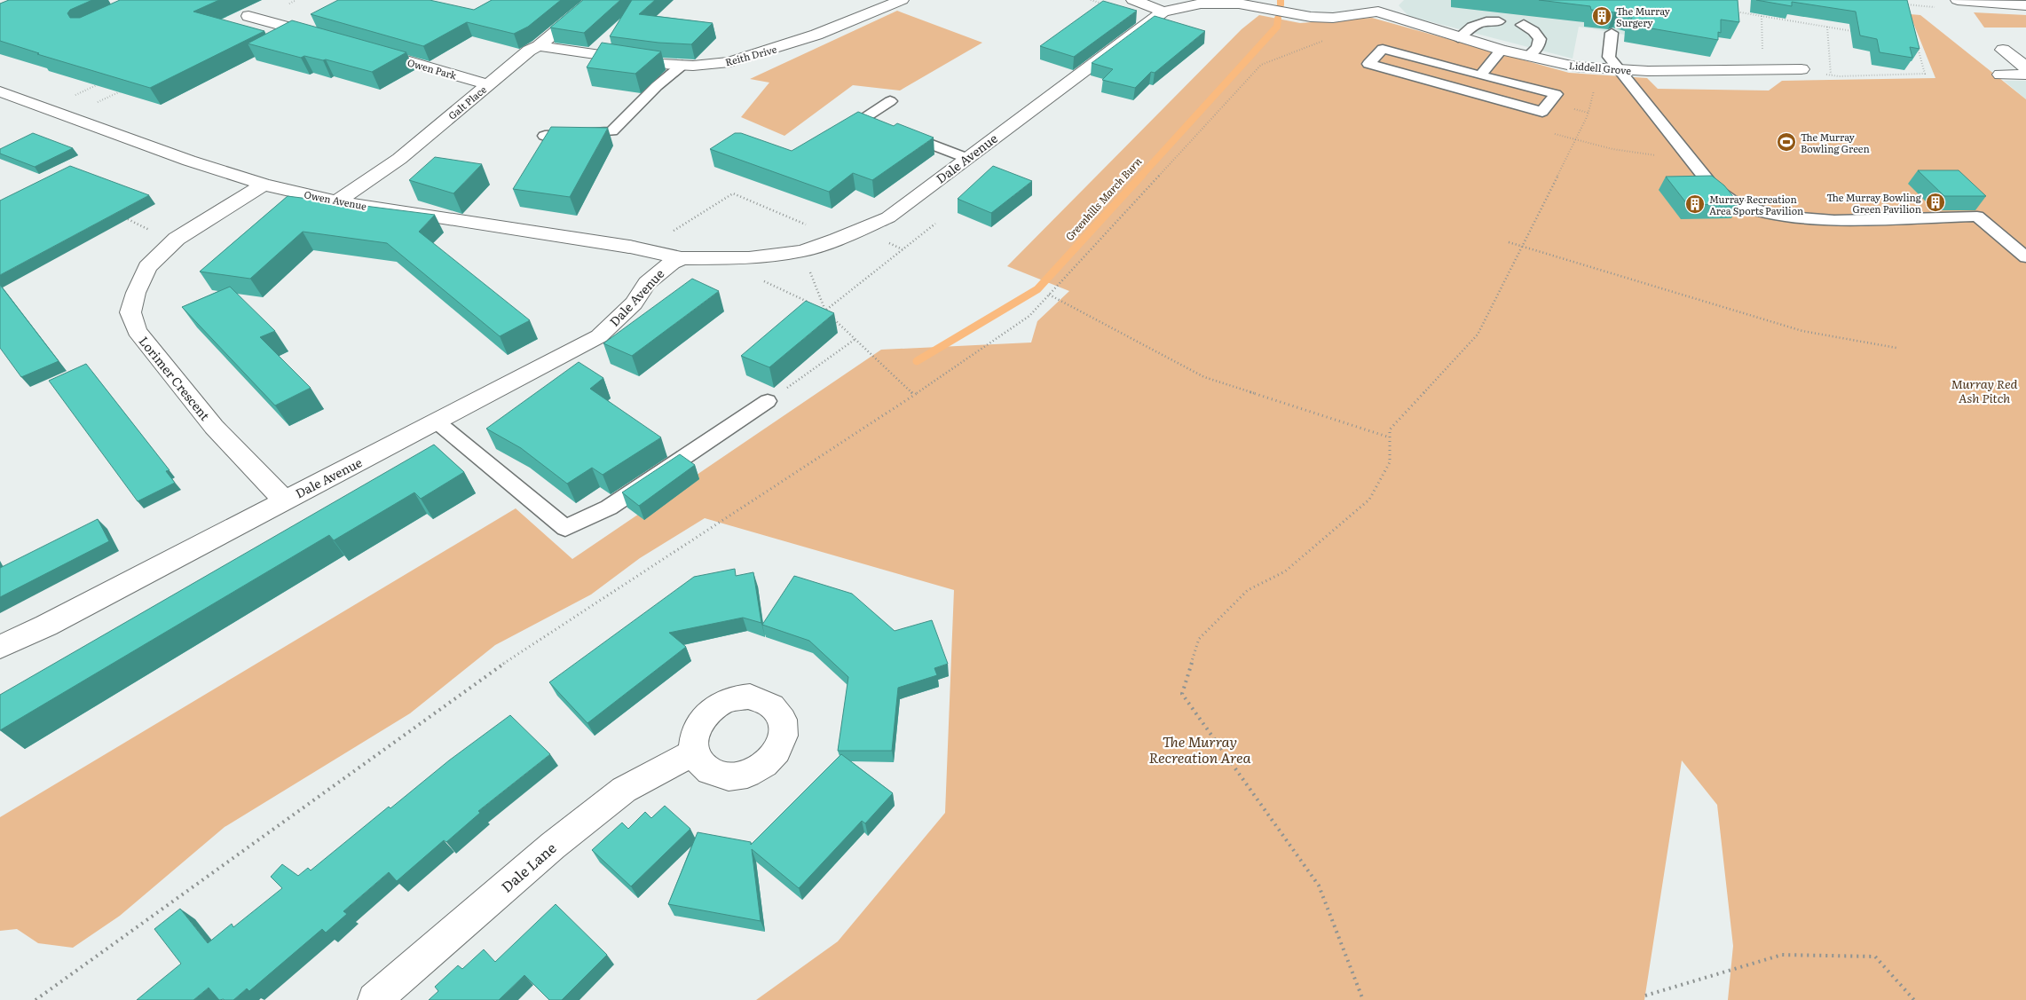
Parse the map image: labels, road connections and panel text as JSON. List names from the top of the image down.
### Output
{
  "streets": {
    "street": [
      "Reith Drive",
      "Liddell Grove",
      "Owen Park",
      "Galt Place",
      "Dale Avenue",
      "Owen Avenue",
      "Lorimer Crescent",
      "Dale Lane"
    ]
  },
  "crossings": [
    ["Reith Drive", "Galt Place"],
    ["Liddell Grove", "Dale Avenue"],
    ["Owen Park", "Galt Place"],
    ["Galt Place", "Owen Avenue"],
    ["Dale Avenue", "Owen Avenue"],
    ["Dale Avenue", "Lorimer Crescent"],
    ["Owen Avenue", "Lorimer Crescent"]
  ],
  "water": ["Greenhills March Burn"],
  "parks": ["Murray Red Ash Pitch", "The Murray Recreation Area"],
  "places": {
    "building": ["The Murray Surgery", "The Murray Bowling Green Pavilion", "Murray Recreation Area Sports Pavilion"],
    "sports": ["The Murray Bowling Green"]
  }
}
